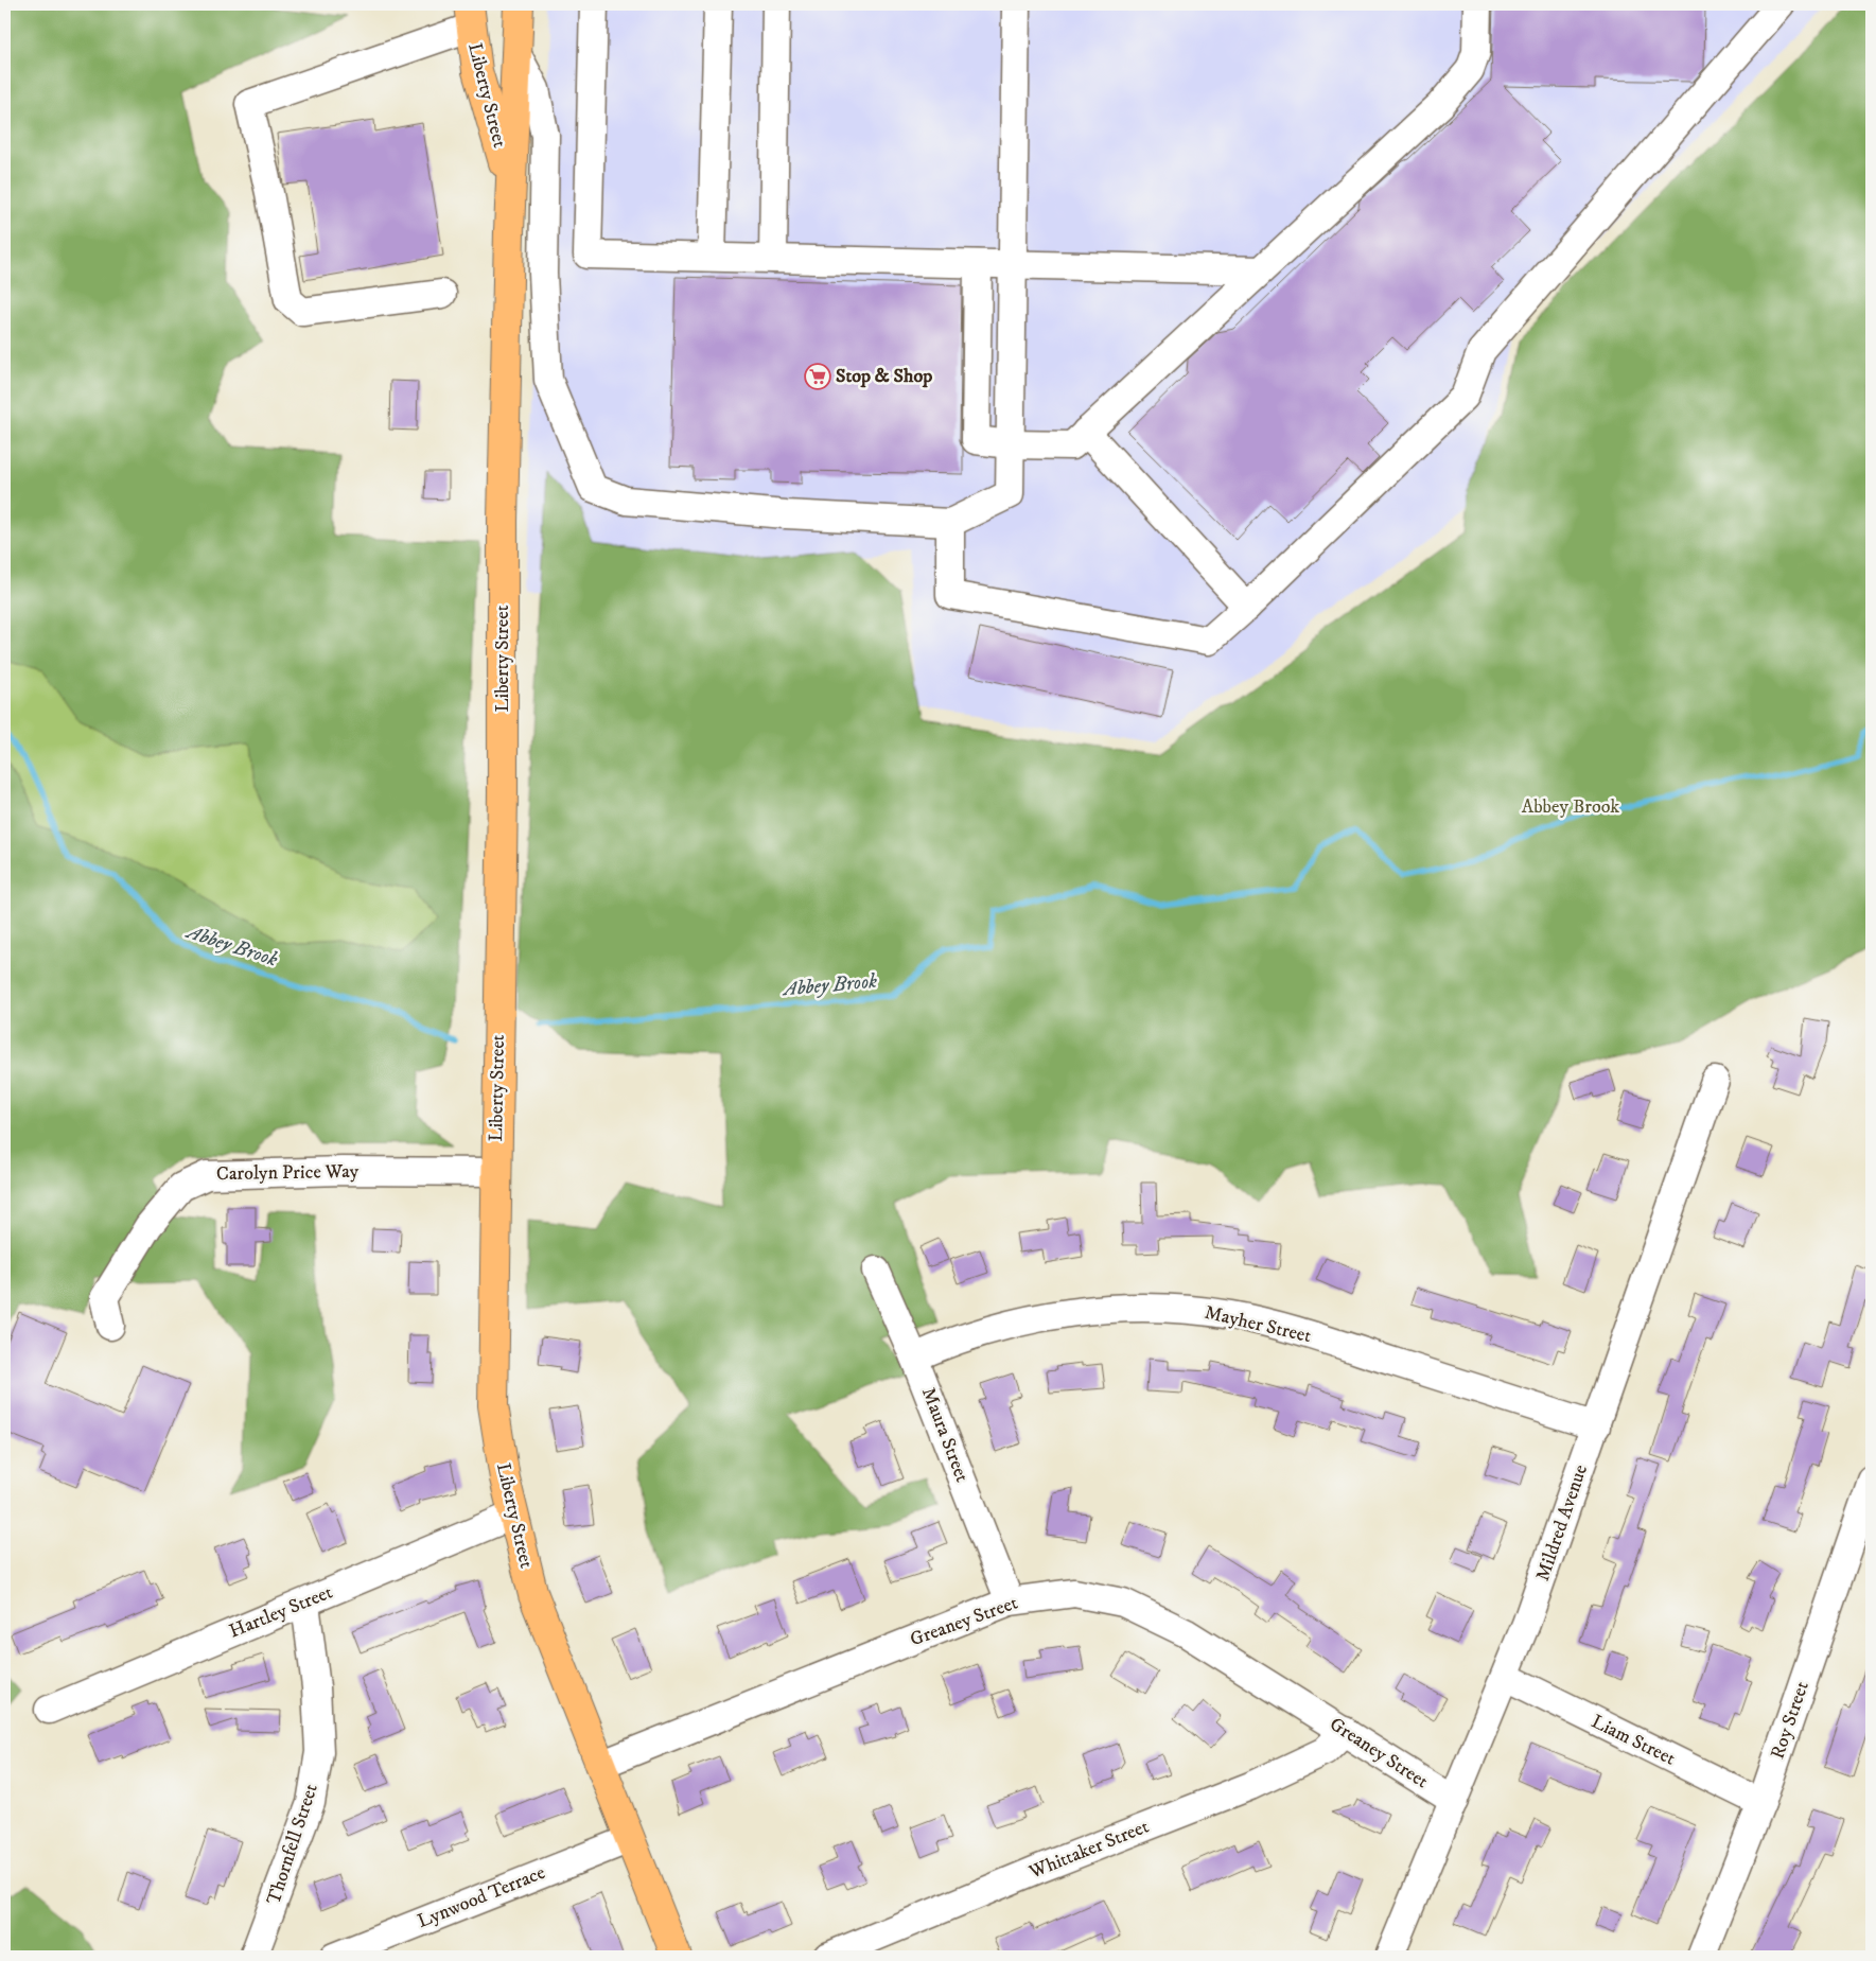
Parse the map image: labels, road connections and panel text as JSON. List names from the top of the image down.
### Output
{
  "streets": {
    "main road": ["Liberty Street"],
    "street": [
      "Carolyn Price Way",
      "Mayher Street",
      "Maura Street",
      "Mildred Avenue",
      "Hartley Street",
      "Greaney Street",
      "Roy Street",
      "Liam Street",
      "Thornfell Street",
      "Whittaker Street",
      "Lynwood Terrace"
    ]
  },
  "crossings": [
    ["Liberty Street", "Carolyn Price Way"],
    ["Liberty Street", "Hartley Street"],
    ["Liberty Street", "Greaney Street"],
    ["Liberty Street", "Lynwood Terrace"],
    ["Mayher Street", "Maura Street"],
    ["Mayher Street", "Mildred Avenue"],
    ["Maura Street", "Greaney Street"],
    ["Mildred Avenue", "Greaney Street"],
    ["Mildred Avenue", "Liam Street"],
    ["Hartley Street", "Thornfell Street"],
    ["Greaney Street", "Whittaker Street"],
    ["Roy Street", "Liam Street"]
  ],
  "water": ["Abbey Brook"],
  "parks": ["Abbey Brook"],
  "places": {
    "supermarket": ["Stop & Shop"]
  }
}
